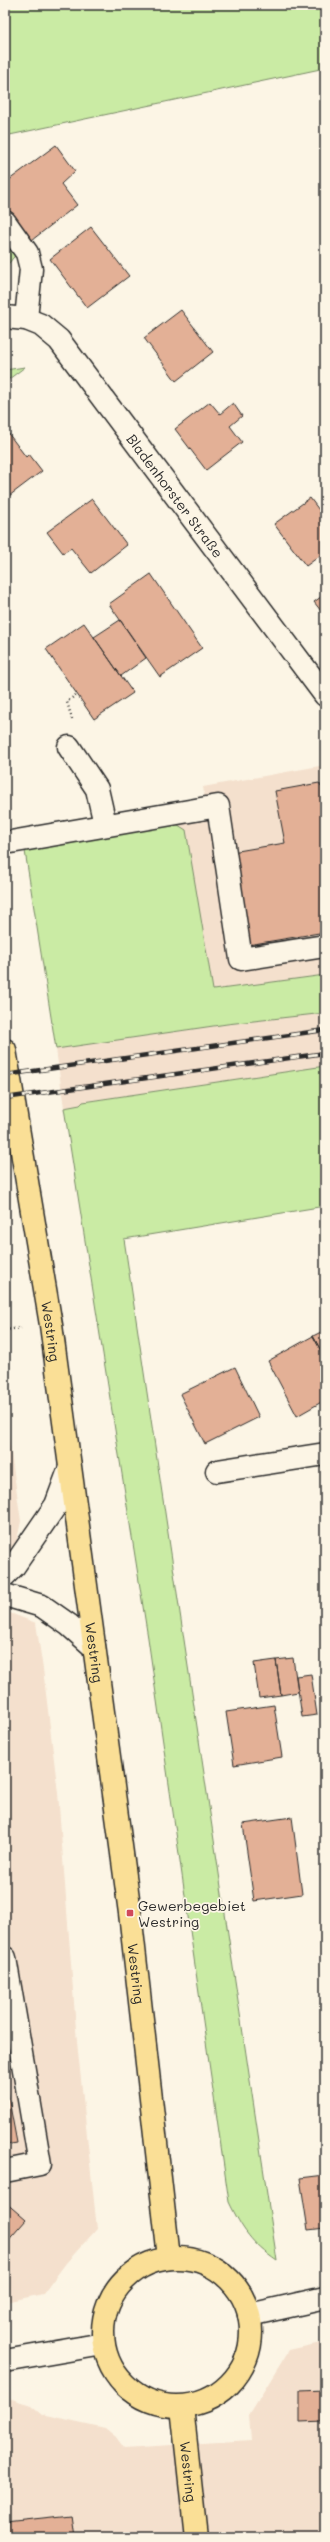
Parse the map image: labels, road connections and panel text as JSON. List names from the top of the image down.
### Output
{
  "streets": {
    "main road": ["Westring"],
    "street": ["Bladenhorster Straße"]
  },
  "places": {
    "transit": ["Gewerbegebiet Westring"]
  }
}
